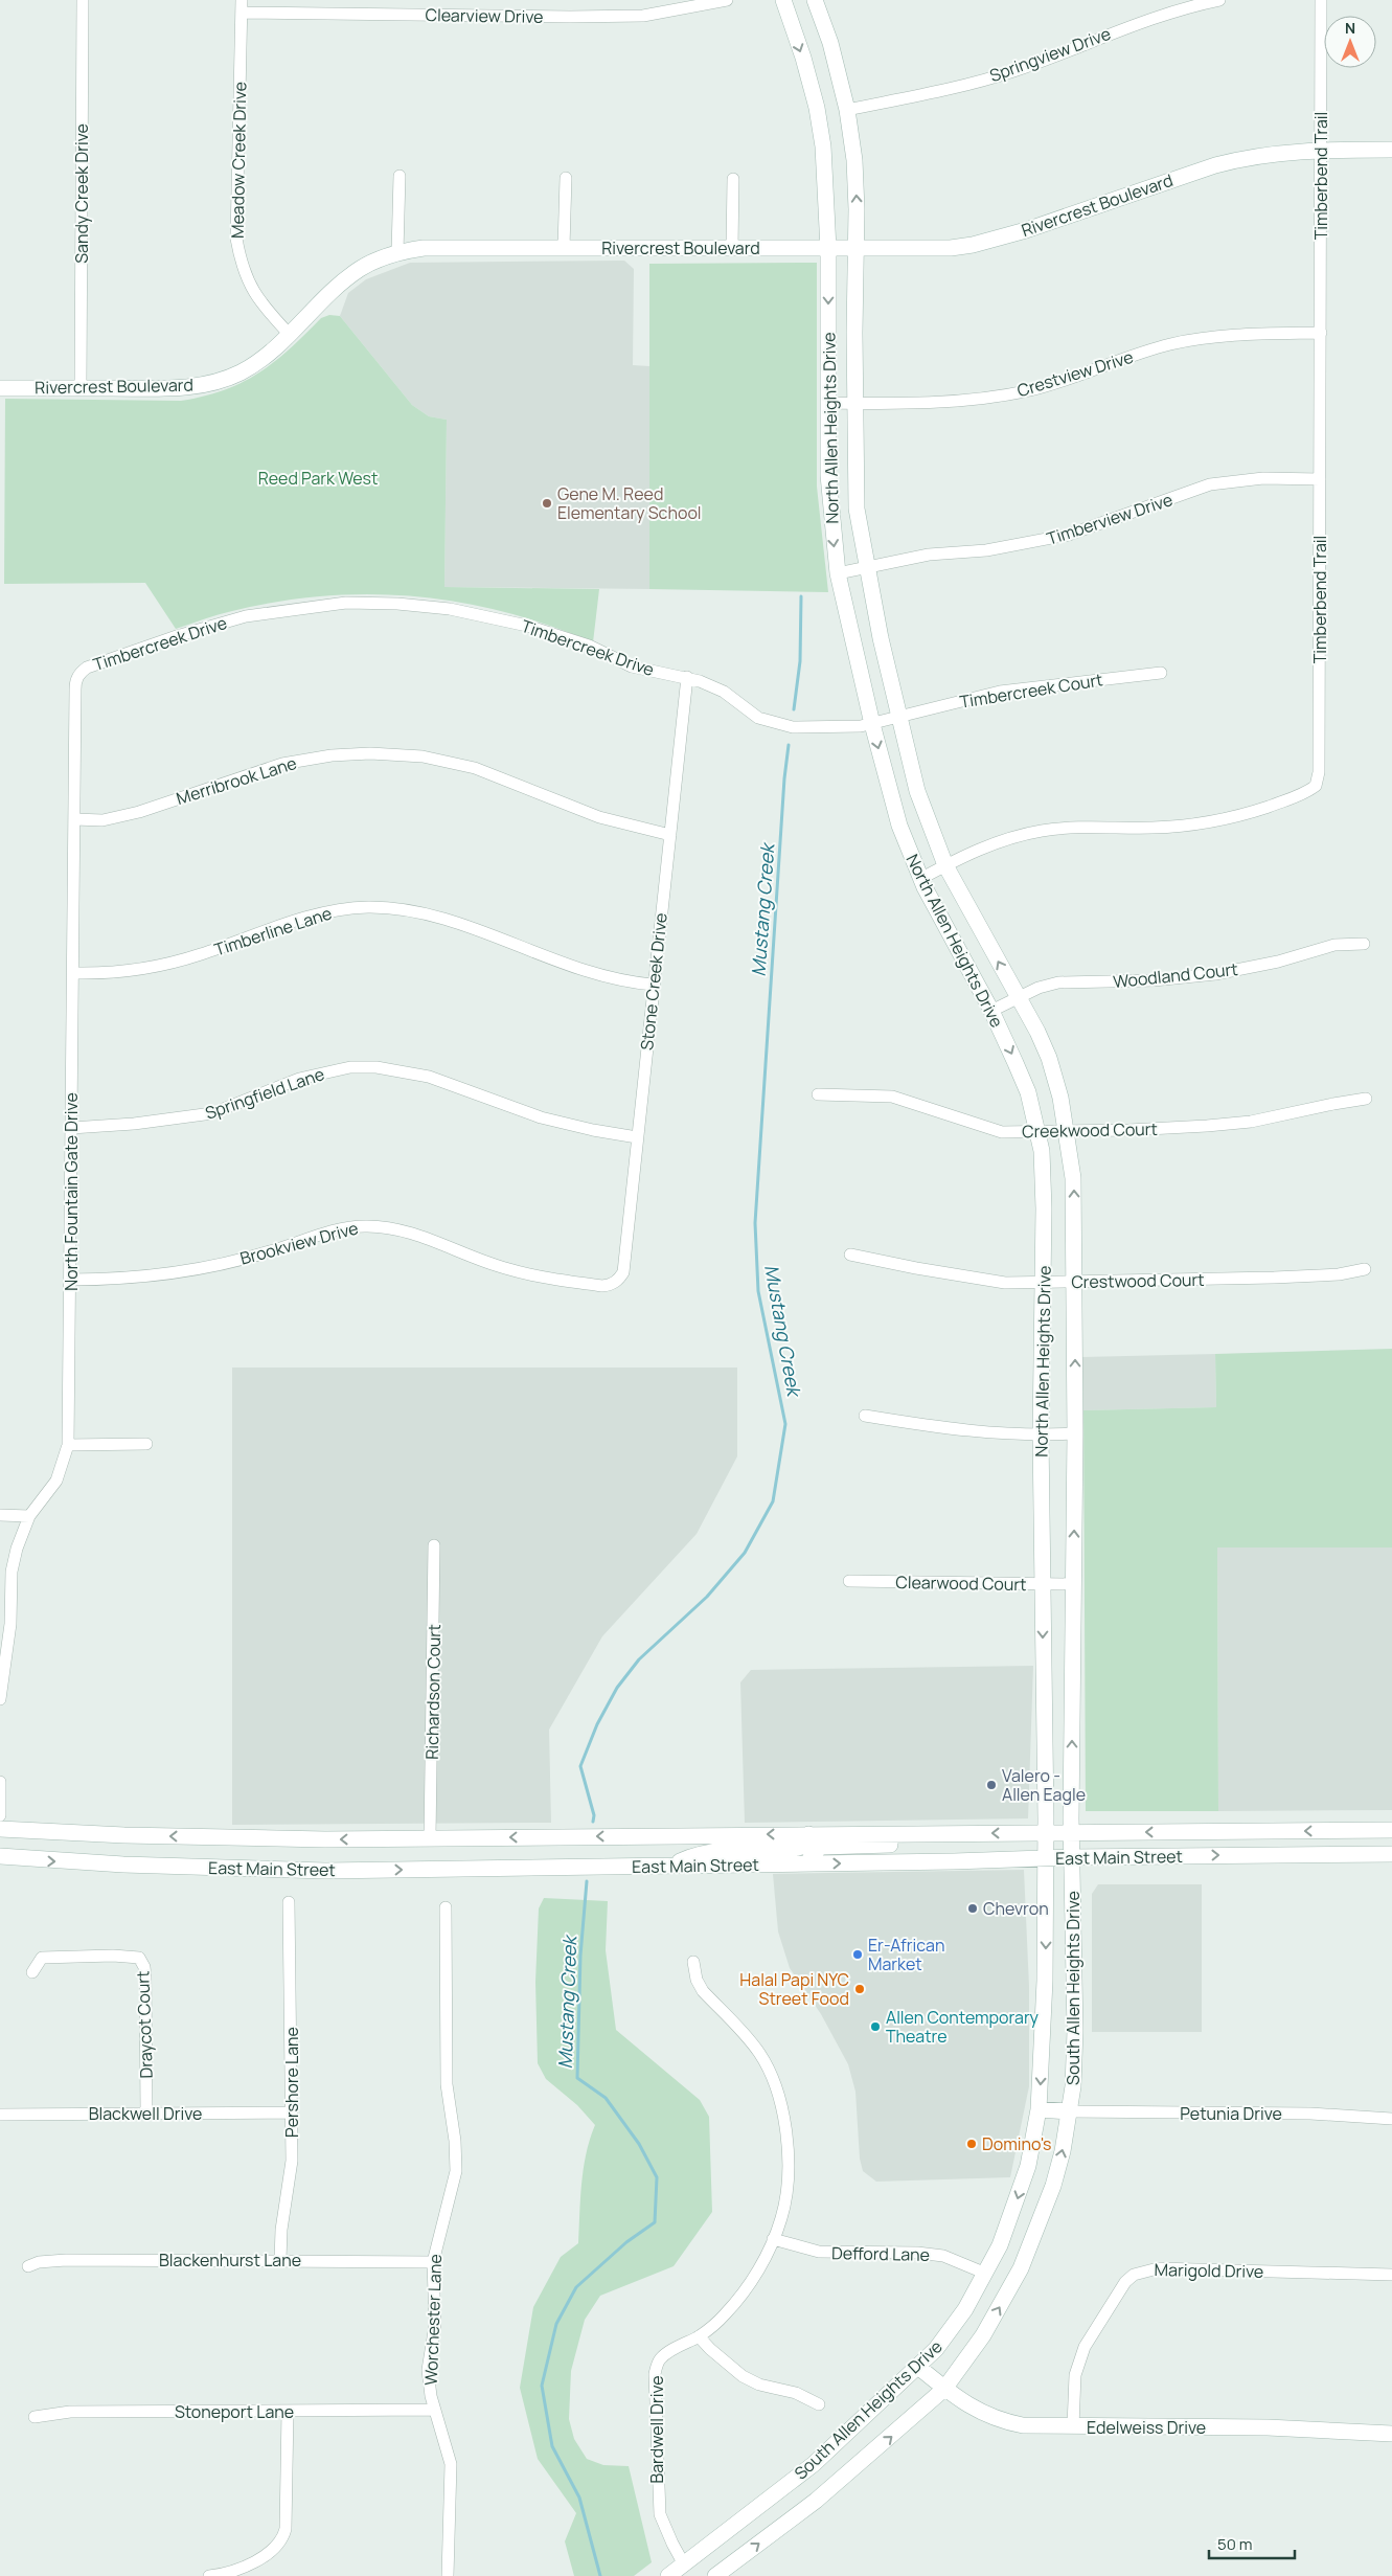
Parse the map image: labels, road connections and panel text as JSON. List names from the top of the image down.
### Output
{
  "streets": {
    "main road": [
      "Rivercrest Boulevard",
      "North Allen Heights Drive",
      "East Main Street",
      "South Allen Heights Drive",
      "Edelweiss Drive"
    ],
    "street": [
      "Clearview Drive",
      "Springview Drive",
      "Meadow Creek Drive",
      "Timberbend Trail",
      "Sandy Creek Drive",
      "Crestview Drive",
      "Timberview Drive",
      "Timbercreek Drive",
      "Timbercreek Court",
      "Merribrook Lane",
      "Timberline Lane",
      "Woodland Court",
      "Stone Creek Drive",
      "Springfield Lane",
      "Creekwood Court",
      "North Fountain Gate Drive",
      "Brookview Drive",
      "Crestwood Court",
      "Clearwood Court",
      "Richardson Court",
      "Draycot Court",
      "Pershore Lane",
      "Blackwell Drive",
      "Petunia Drive",
      "Defford Lane",
      "Blackenhurst Lane",
      "Marigold Drive",
      "Worchester Lane",
      "Stoneport Lane",
      "Bardwell Drive"
    ]
  },
  "crossings": [
    ["Clearview Drive", "Meadow Creek Drive"],
    ["Springview Drive", "North Allen Heights Drive"],
    ["Meadow Creek Drive", "Rivercrest Boulevard"],
    ["Timberbend Trail", "Rivercrest Boulevard"],
    ["Timberbend Trail", "Crestview Drive"],
    ["Timberbend Trail", "North Allen Heights Drive"],
    ["Timberbend Trail", "Timberview Drive"],
    ["Sandy Creek Drive", "Rivercrest Boulevard"],
    ["Rivercrest Boulevard", "North Allen Heights Drive"],
    ["Crestview Drive", "North Allen Heights Drive"],
    ["North Allen Heights Drive", "Timberview Drive"],
    ["North Allen Heights Drive", "Timbercreek Drive"],
    ["North Allen Heights Drive", "Timbercreek Court"],
    ["North Allen Heights Drive", "Woodland Court"],
    ["North Allen Heights Drive", "Creekwood Court"],
    ["North Allen Heights Drive", "Crestwood Court"],
    ["North Allen Heights Drive", "Clearwood Court"],
    ["North Allen Heights Drive", "East Main Street"],
    ["North Allen Heights Drive", "South Allen Heights Drive"],
    ["Timbercreek Drive", "Timbercreek Court"],
    ["Timbercreek Drive", "Stone Creek Drive"],
    ["Timbercreek Drive", "North Fountain Gate Drive"],
    ["Merribrook Lane", "Stone Creek Drive"],
    ["Merribrook Lane", "North Fountain Gate Drive"],
    ["Timberline Lane", "Stone Creek Drive"],
    ["Timberline Lane", "North Fountain Gate Drive"],
    ["Stone Creek Drive", "Springfield Lane"],
    ["Stone Creek Drive", "Brookview Drive"],
    ["Springfield Lane", "North Fountain Gate Drive"],
    ["North Fountain Gate Drive", "Brookview Drive"],
    ["Richardson Court", "East Main Street"],
    ["East Main Street", "South Allen Heights Drive"],
    ["South Allen Heights Drive", "Petunia Drive"],
    ["South Allen Heights Drive", "Defford Lane"],
    ["South Allen Heights Drive", "Edelweiss Drive"],
    ["South Allen Heights Drive", "Bardwell Drive"],
    ["Draycot Court", "Blackwell Drive"],
    ["Pershore Lane", "Blackwell Drive"],
    ["Pershore Lane", "Blackenhurst Lane"],
    ["Defford Lane", "Bardwell Drive"],
    ["Blackenhurst Lane", "Worchester Lane"],
    ["Marigold Drive", "Edelweiss Drive"],
    ["Worchester Lane", "Stoneport Lane"]
  ],
  "water": ["Mustang Creek"],
  "parks": ["Reed Park West"],
  "places": [
    "Gene M. Reed Elementary School",
    "Valero - Allen Eagle",
    "Chevron",
    "Er-African Market",
    "Halal Papi NYC Street Food",
    "Allen Contemporary Theatre",
    "Domino's"
  ],
  "scale_bar": "50 m",
  "north": "top"
}
